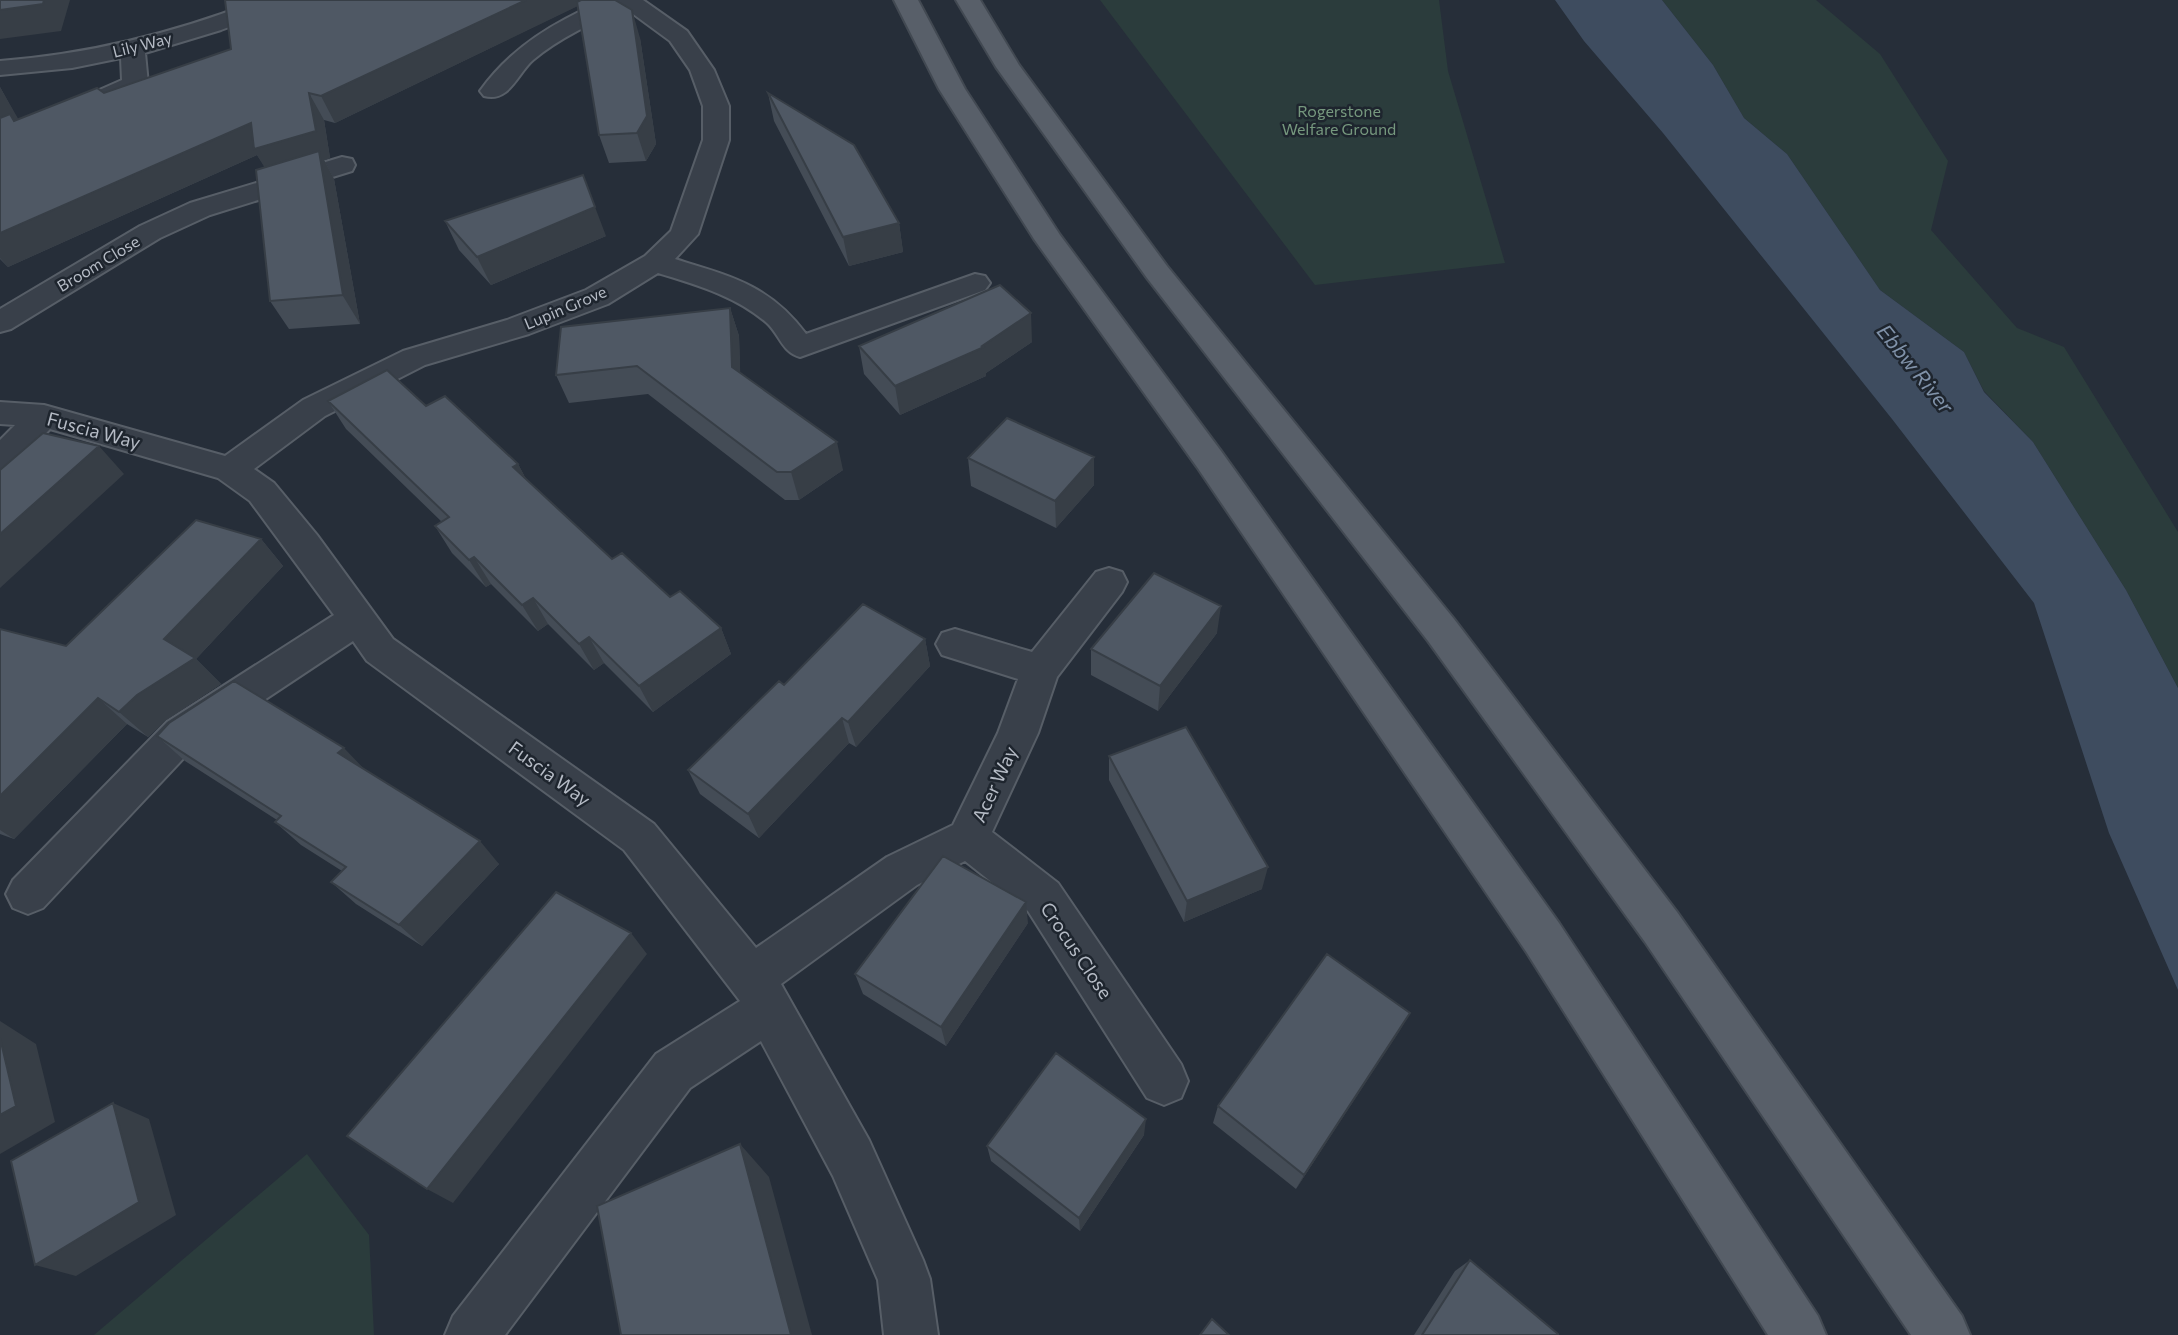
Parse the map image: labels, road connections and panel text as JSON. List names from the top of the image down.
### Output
{
  "streets": {
    "street": [
      "Lily Way",
      "Broom Close",
      "Lupin Grove",
      "Fuscia Way",
      "Acer Way",
      "Crocus Close"
    ]
  },
  "crossings": [
    ["Lupin Grove", "Fuscia Way"],
    ["Fuscia Way", "Acer Way"],
    ["Acer Way", "Crocus Close"]
  ],
  "water": ["Ebbw River"],
  "parks": ["Rogerstone Welfare Ground"]
}
